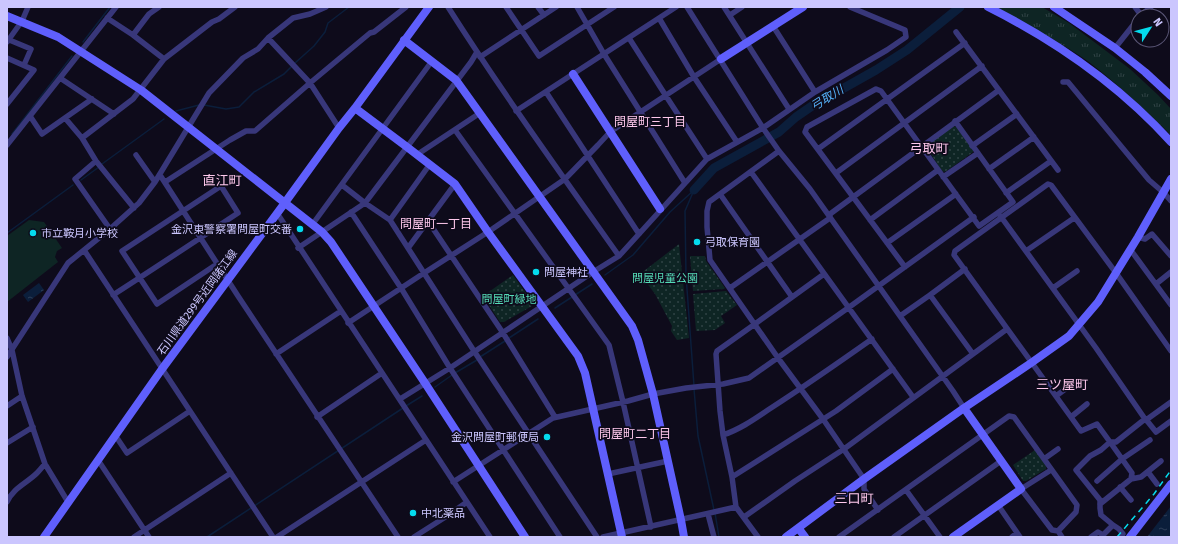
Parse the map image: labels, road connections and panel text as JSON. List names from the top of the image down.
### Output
{
  "streets": {
    "street": ["石川県道299号近岡諸江線"]
  },
  "districts": [
    "問屋町三丁目",
    "弓取町",
    "直江町",
    "問屋町一丁目",
    "三ツ屋町",
    "問屋町二丁目",
    "三口町"
  ],
  "water": ["弓取川"],
  "parks": ["問屋児童公園", "問屋町緑地"],
  "places": [
    "金沢東警察署問屋町交番",
    "市立鞍月小学校",
    "弓取保育園",
    "問屋神社",
    "金沢問屋町郵便局",
    "中北薬品"
  ],
  "north": "top right"
}
